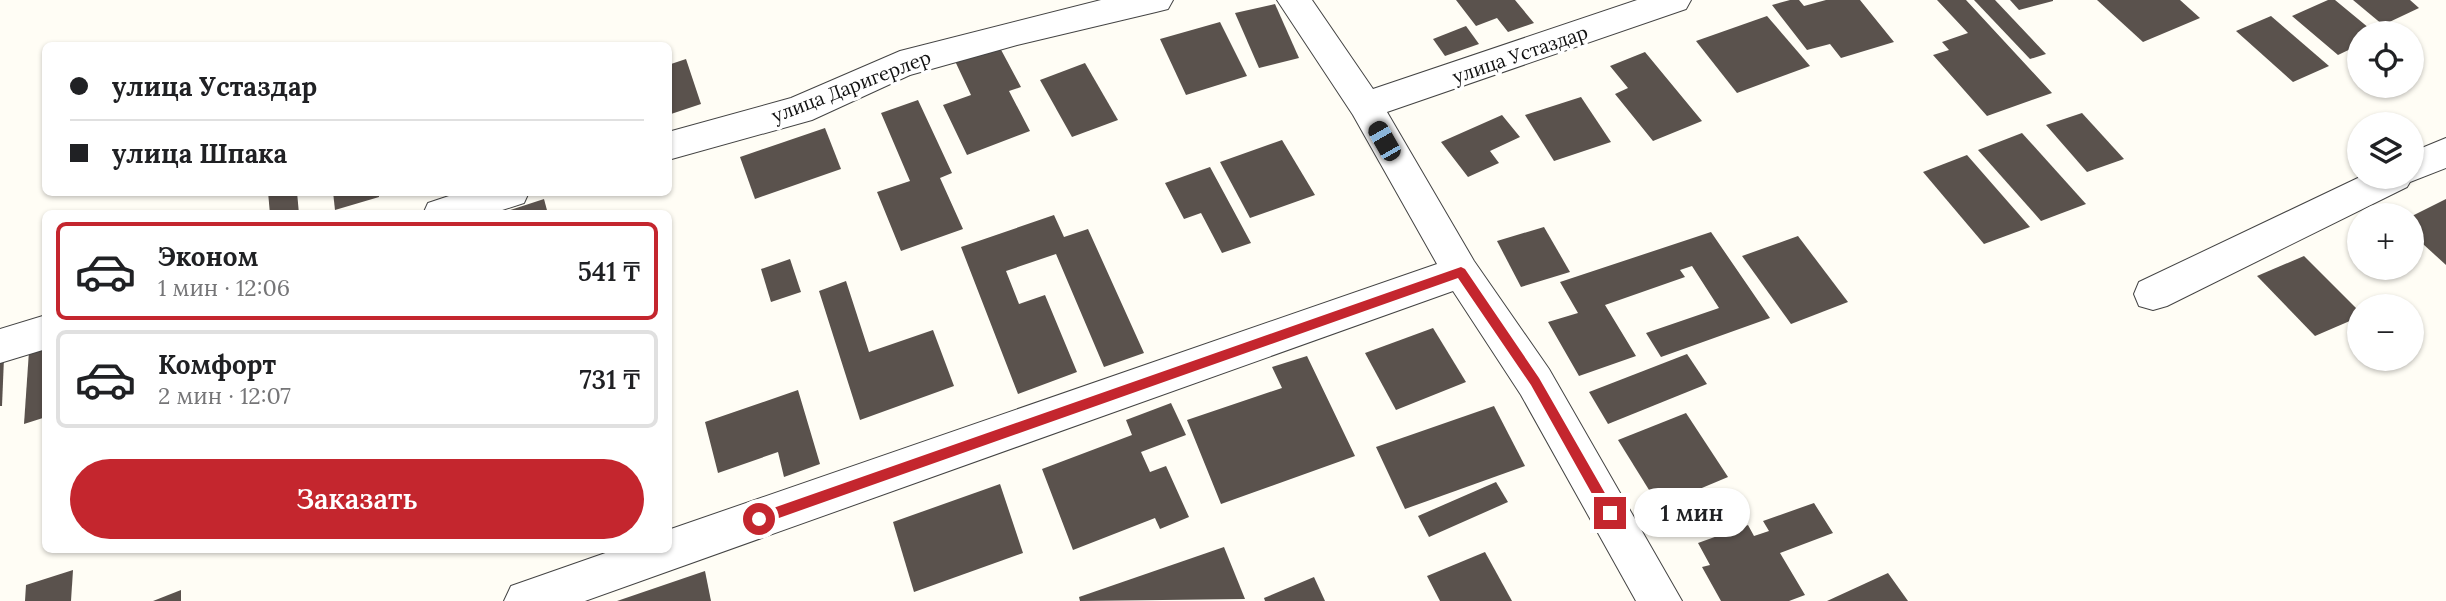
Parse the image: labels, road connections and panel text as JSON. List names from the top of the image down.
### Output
{
  "streets": {
    "street": ["улица Устаздар", "улица Даригерлер"]
  },
  "page": {
    "map_buttons": ["+", "−"],
    "banner": ["улица Устаздар", "улица Шпака"],
    "list": [
      {
        "name": "Эконом",
        "note": "1 мин · 12:06",
        "value": "541 ₸"
      },
      {
        "name": "Комфорт",
        "note": "2 мин · 12:07",
        "value": "731 ₸"
      }
    ],
    "buttons": "Заказать",
    "bubble": "1 мин"
  }
}
